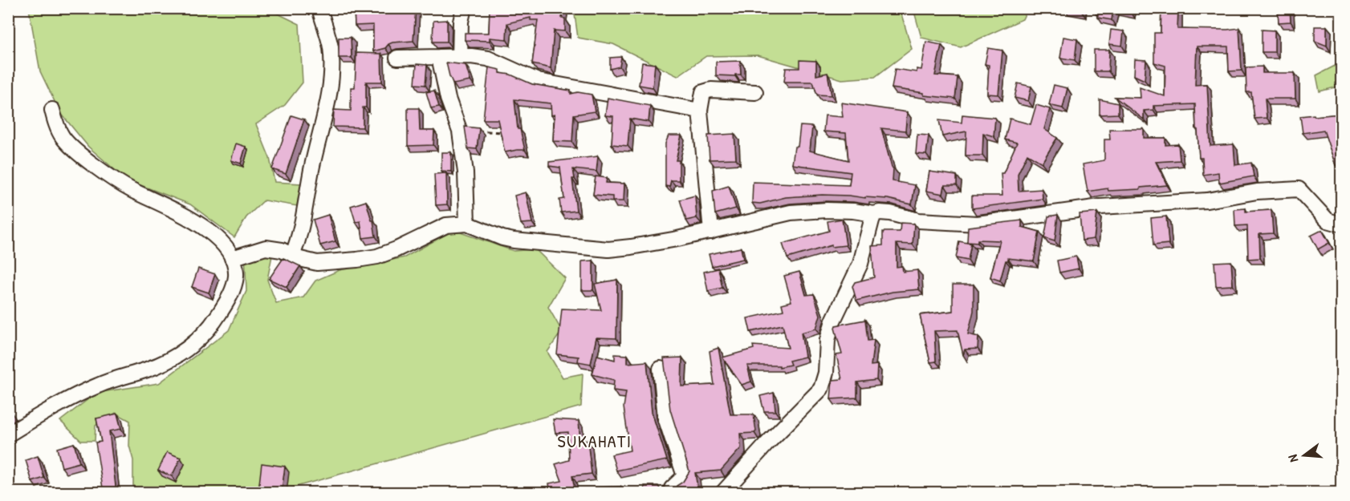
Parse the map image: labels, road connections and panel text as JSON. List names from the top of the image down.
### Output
{
  "districts": ["SUKAHATI"],
  "north": "left"
}
